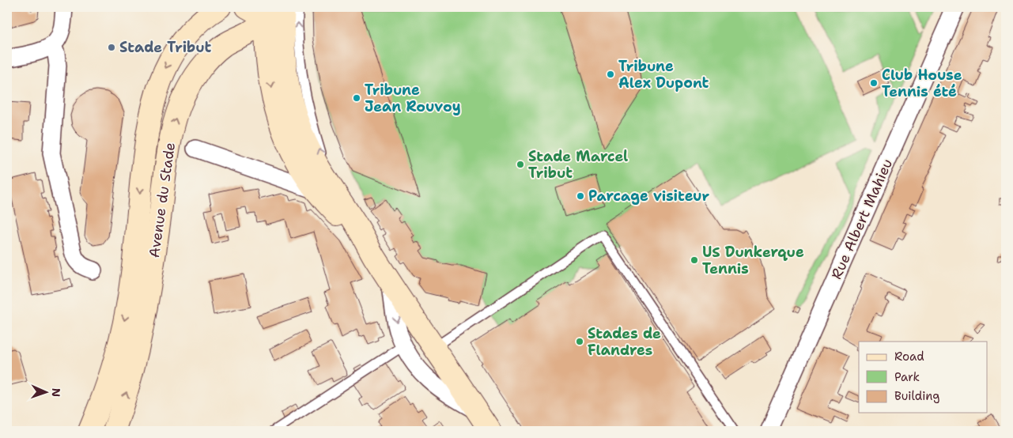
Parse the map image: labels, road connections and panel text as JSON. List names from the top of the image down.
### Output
{
  "streets": {
    "main road": ["Avenue du Stade"],
    "street": ["Rue Albert Mahieu"]
  },
  "places": [
    "Stade Tribut",
    "Tribune Alex Dupont",
    "Club House Tennis été",
    "Tribune Jean Rouvoy",
    "Stade Marcel Tribut",
    "Parcage visiteur",
    "US Dunkerque Tennis",
    "Stades de Flandres"
  ],
  "legend": ["Road", "Park", "Building"],
  "north": "right"
}
